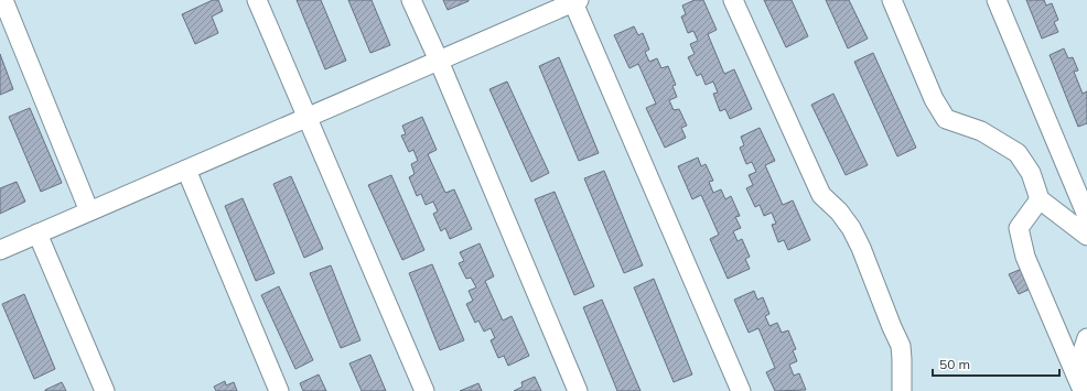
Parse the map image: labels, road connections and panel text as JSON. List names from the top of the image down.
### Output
{
  "scale_bar": "50 m"
}
